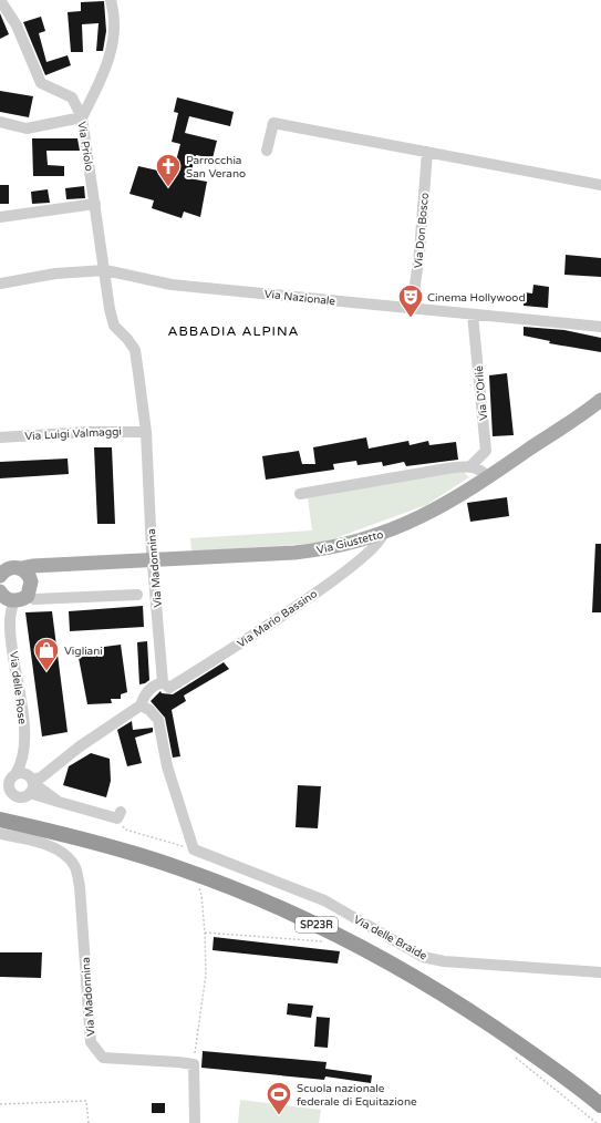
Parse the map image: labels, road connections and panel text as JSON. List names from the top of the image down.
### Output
{
  "streets": {
    "highway": ["SP23R"],
    "main road": ["Via Giustetto"],
    "street": [
      "Via Priolo",
      "Via Don Bosco",
      "Via Nazionale",
      "Via D'Orliè",
      "Via Luigi Valmaggi",
      "Via Madonnina",
      "Via Mario Bassino",
      "Via delle Rose",
      "Via delle Braide"
    ]
  },
  "crossings": [
    ["Via Priolo", "Via Nazionale"],
    ["Via Priolo", "Via Madonnina"],
    ["Via Don Bosco", "Via Nazionale"],
    ["Via Nazionale", "Via D'Orliè"],
    ["Via Nazionale", "Via Madonnina"],
    ["Via Luigi Valmaggi", "Via Madonnina"],
    ["Via Giustetto", "Via Madonnina"],
    ["Via Giustetto", "Via Mario Bassino"],
    ["Via Giustetto", "Via delle Rose"],
    ["Via Madonnina", "Via Mario Bassino"]
  ],
  "districts": ["ABBADIA ALPINA"],
  "places": {
    "church": ["Parrocchia San Verano"],
    "theatre": ["Cinema Hollywood"],
    "shop": ["Vigliani"],
    "sports": ["Scuola nazionale federale di Equitazione"]
  }
}
